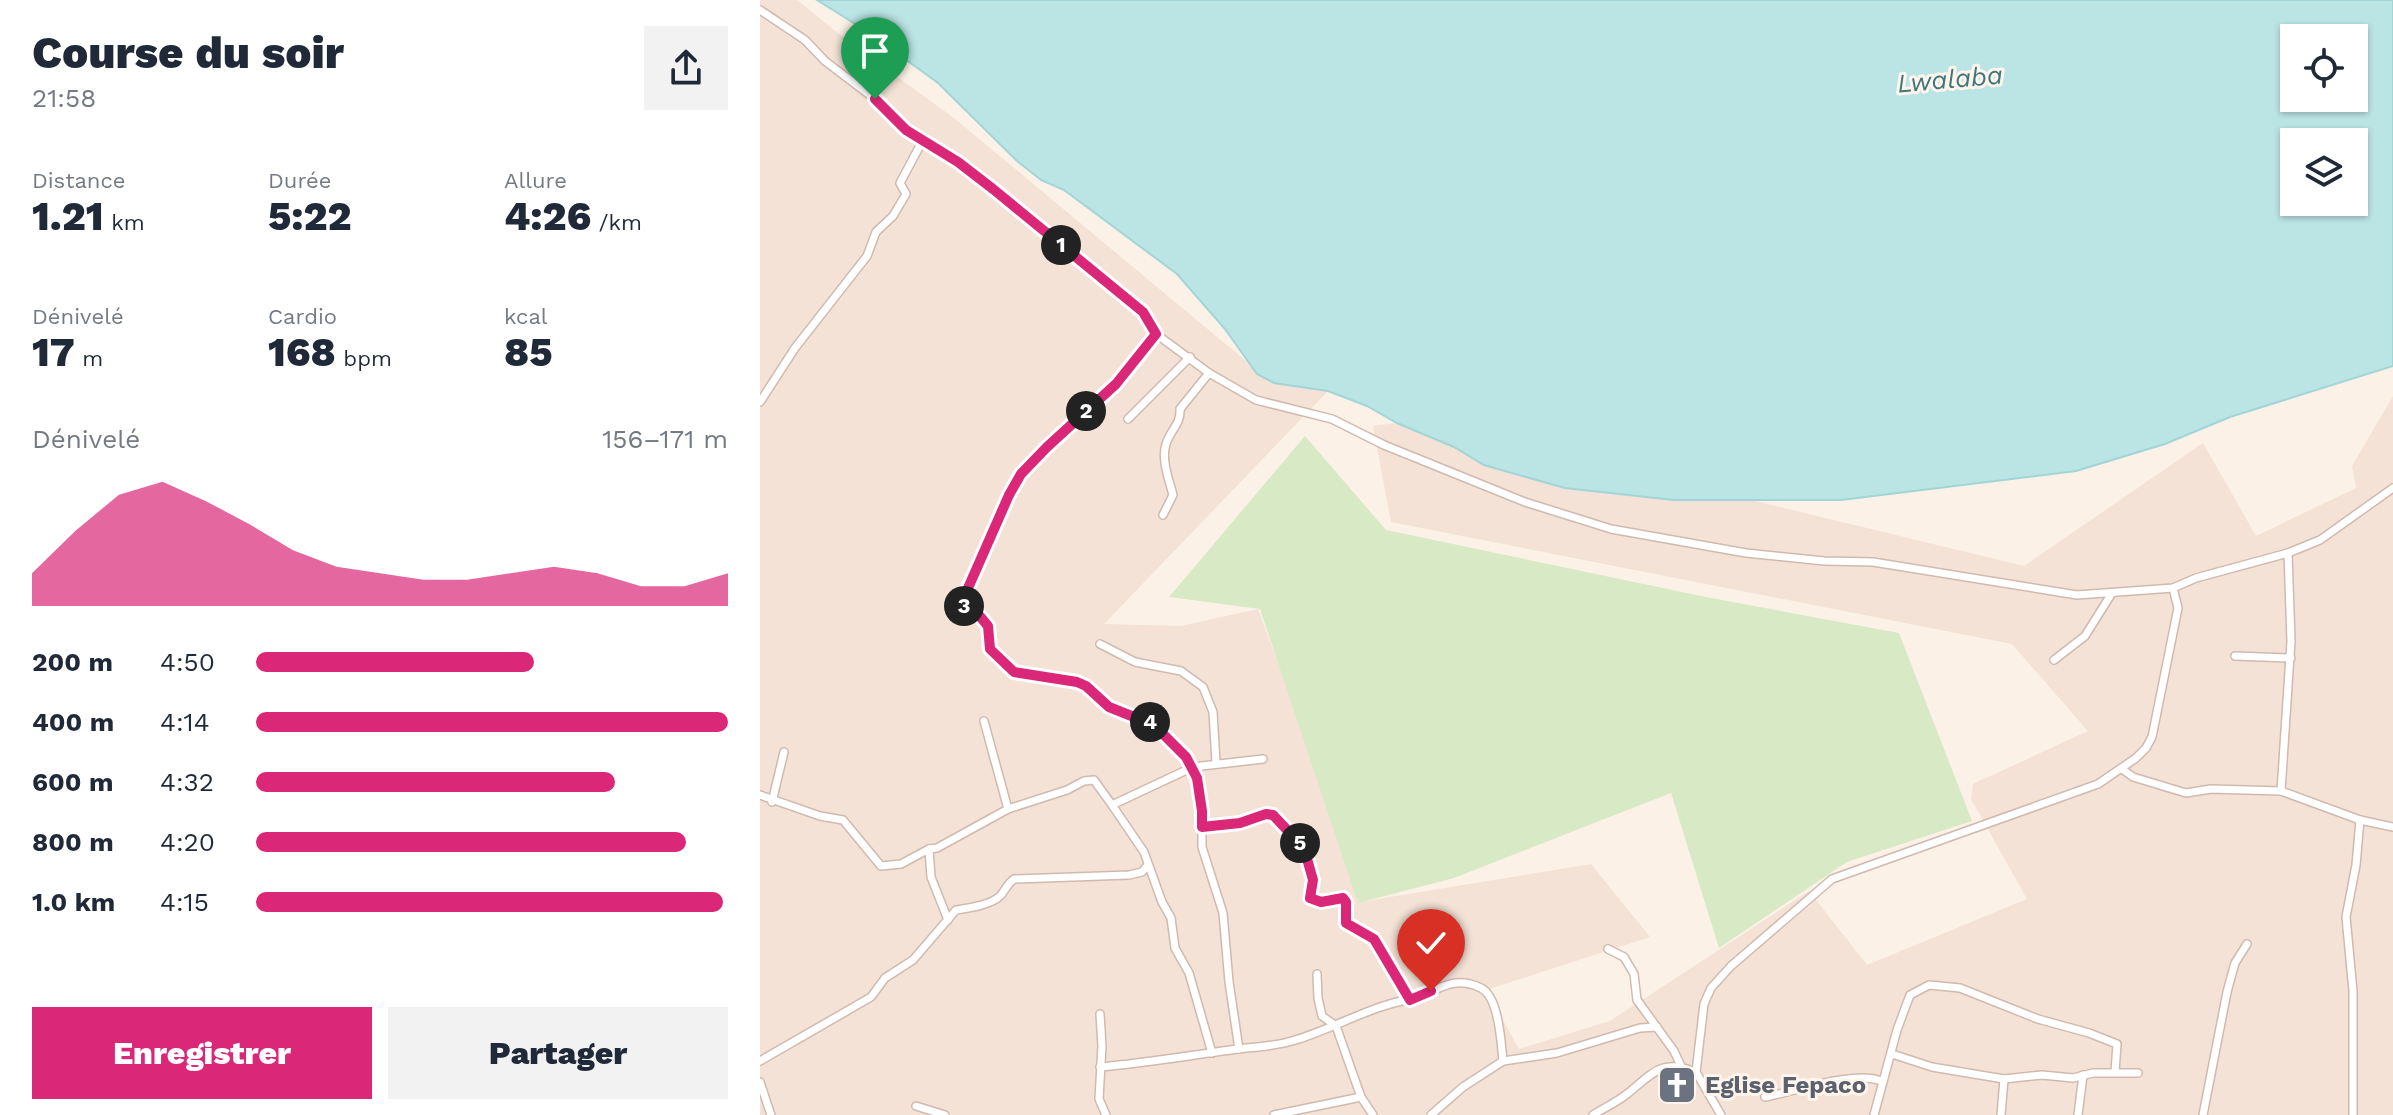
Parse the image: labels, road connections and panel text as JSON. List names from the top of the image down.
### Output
{
  "water": ["Lwalaba"],
  "places": {
    "church": ["Eglise Fepaco"]
  },
  "page": {
    "heading": ["Course du soir", "21:58"],
    "stats": [
      ["Distance", "1.21 km"],
      ["Durée", "5:22"],
      ["Allure", "4:26 /km"],
      ["Dénivelé", "17 m"],
      ["Cardio", "168 bpm"],
      ["kcal", "85"]
    ],
    "pins": [
      "1",
      "2",
      "3",
      "4",
      "5"
    ],
    "chart": ["Dénivelé", "156–171 m"],
    "list": [
      {
        "name": "200 m",
        "note": "4:50"
      },
      {
        "name": "400 m",
        "note": "4:14"
      },
      {
        "name": "600 m",
        "note": "4:32"
      },
      {
        "name": "800 m",
        "note": "4:20"
      },
      {
        "name": "1.0 km",
        "note": "4:15"
      }
    ],
    "buttons": ["Enregistrer", "Partager"]
  }
}
